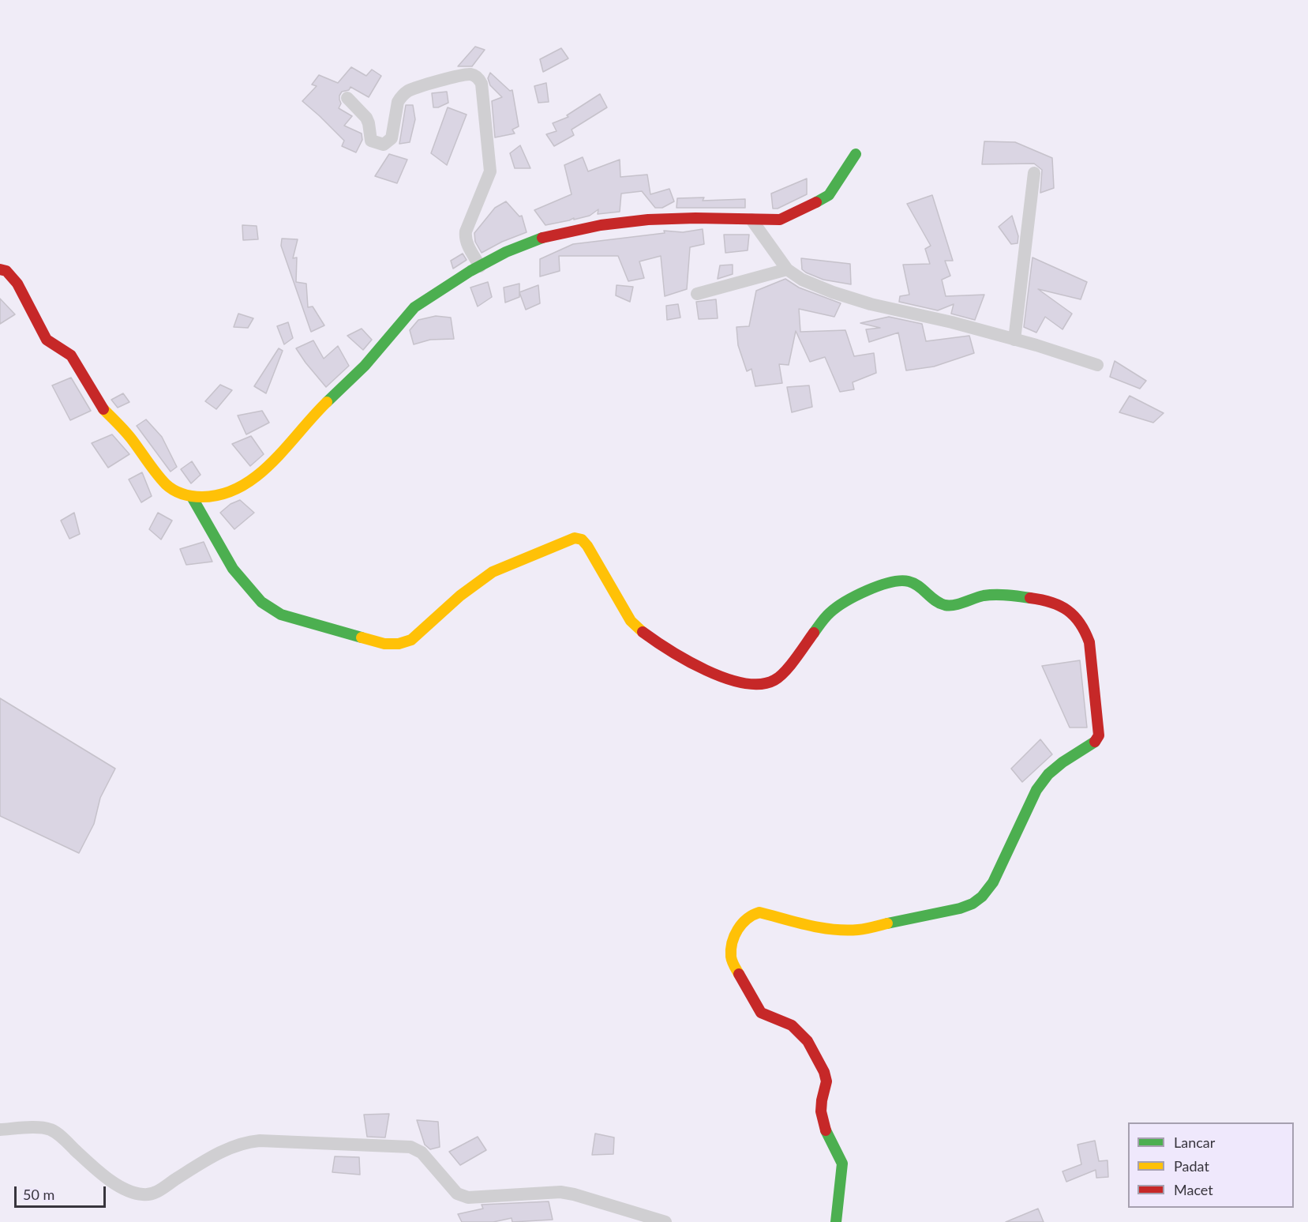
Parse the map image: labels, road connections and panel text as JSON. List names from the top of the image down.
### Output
{
  "legend": ["Lancar", "Padat", "Macet"],
  "scale_bar": "50 m"
}
